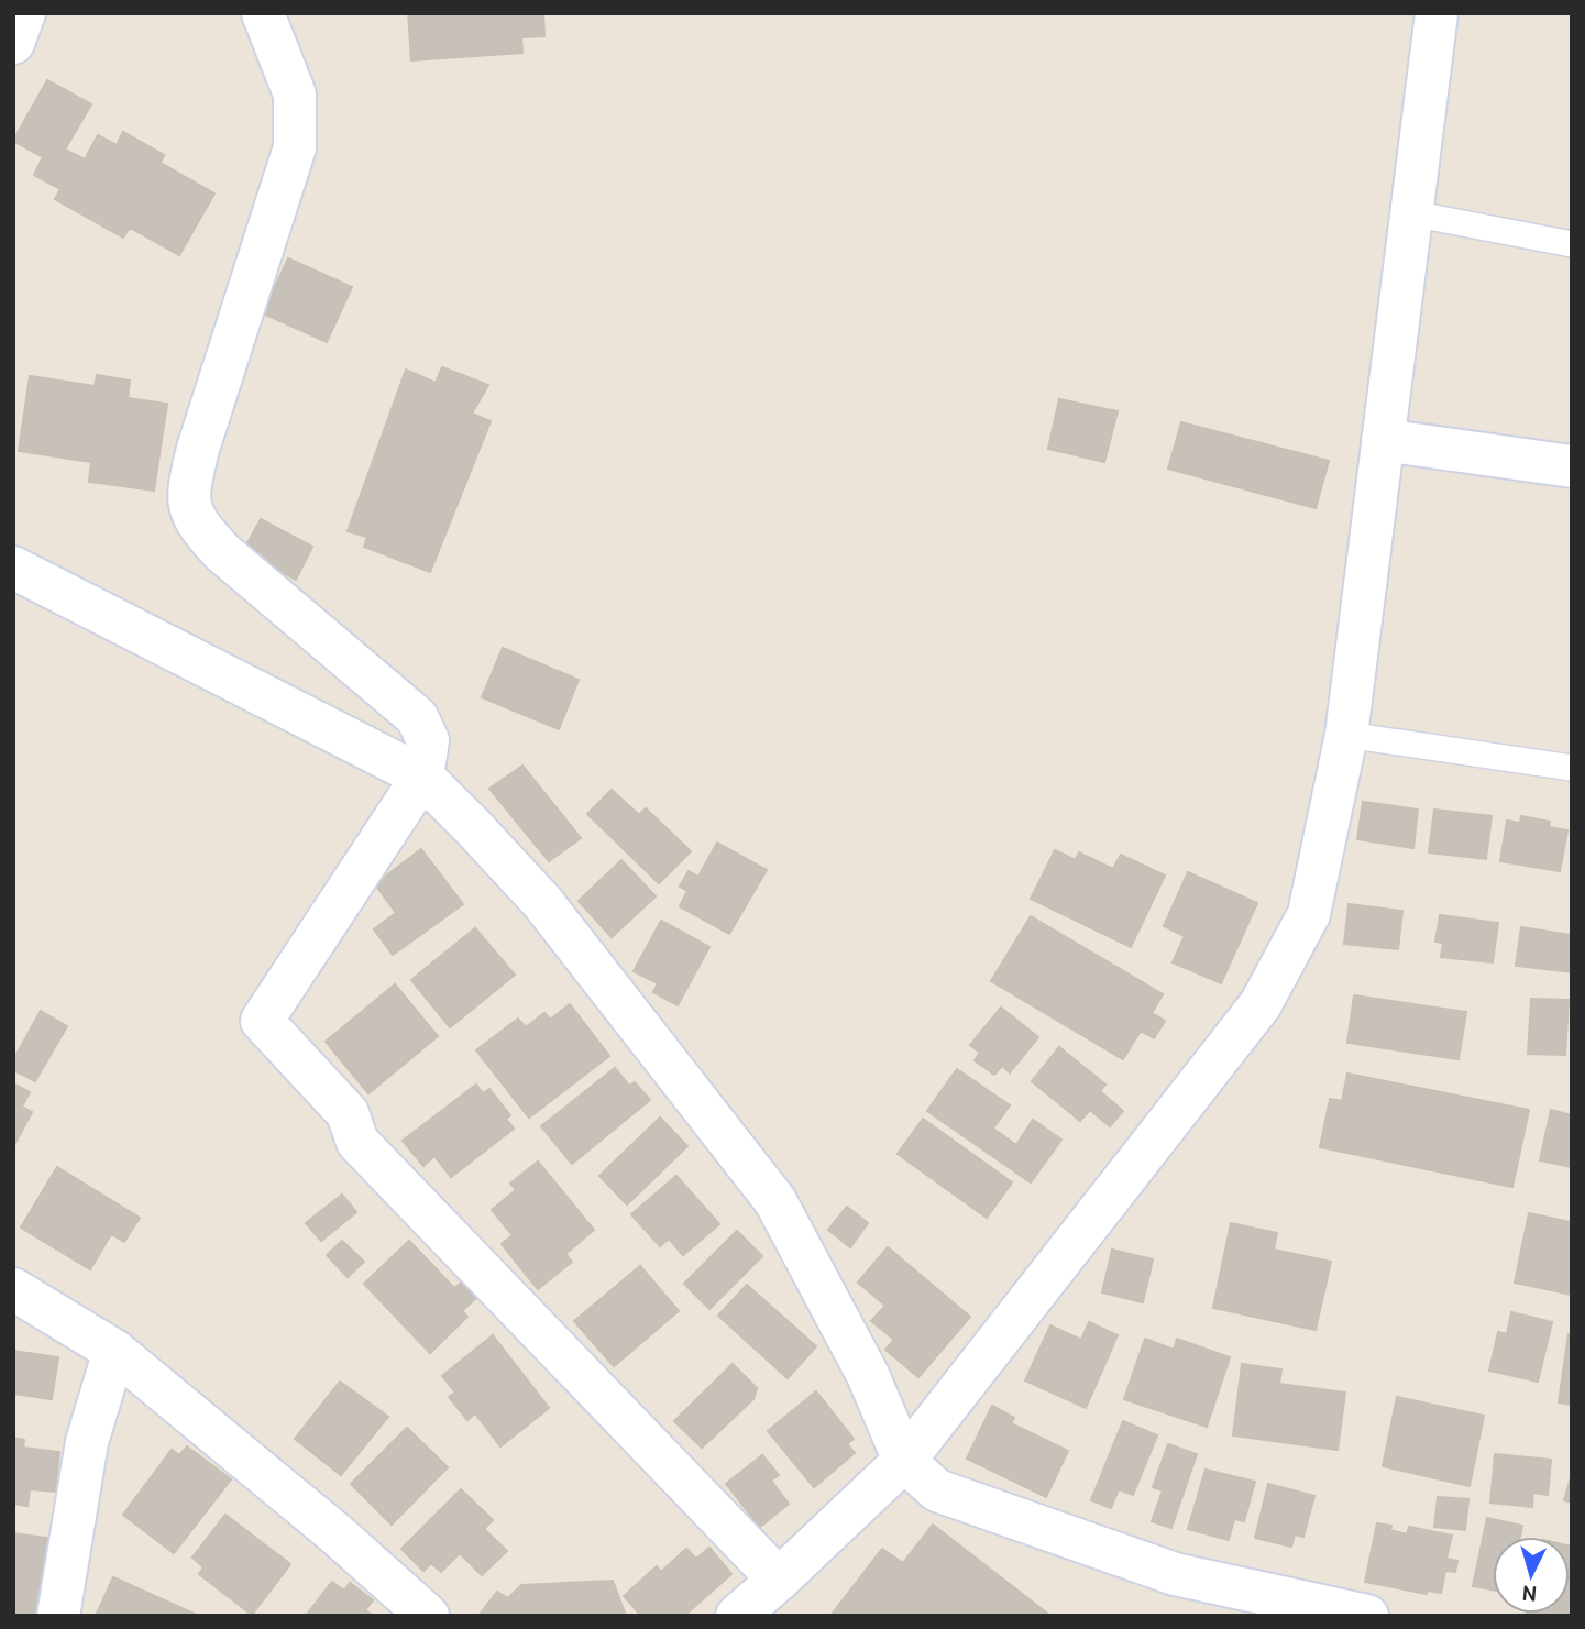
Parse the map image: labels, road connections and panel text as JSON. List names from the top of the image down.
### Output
{
  "north": "bottom"
}
